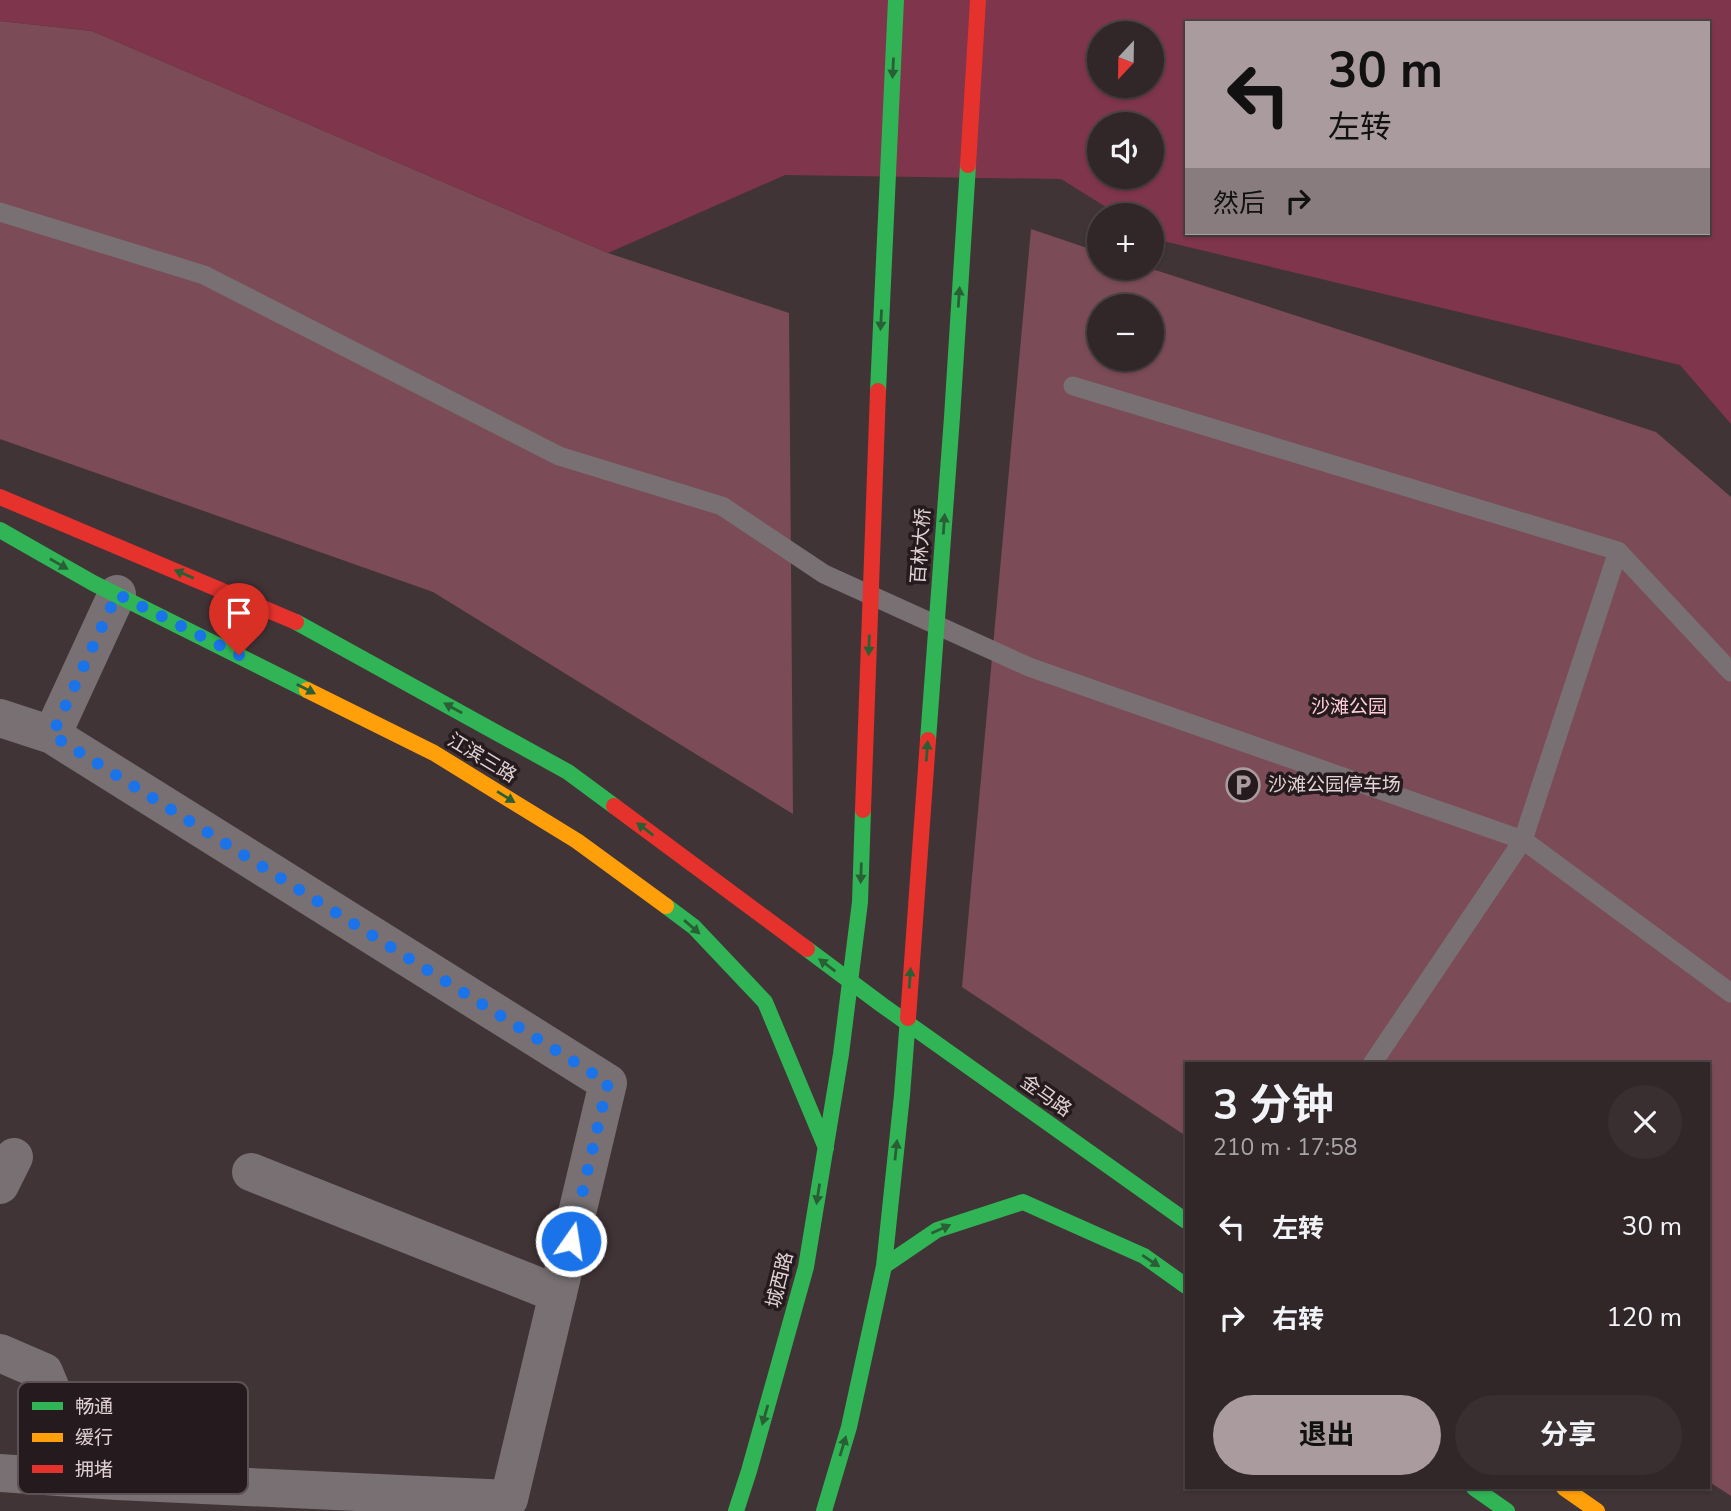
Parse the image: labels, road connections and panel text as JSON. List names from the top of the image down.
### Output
{
  "streets": {
    "main road": [
      "百林大桥",
      "江滨三路",
      "金马路",
      "城西路"
    ]
  },
  "crossings": [
    ["江滨三路", "金马路"],
    ["江滨三路", "城西路"]
  ],
  "one_way": ["百林大桥", "城西路"],
  "parks": ["沙滩公园"],
  "places": {
    "parking": ["沙滩公园停车场"]
  },
  "legend": ["畅通", "缓行", "拥堵"],
  "north": "bottom",
  "page": {
    "map_buttons": ["+", "−"],
    "turn": ["30 m", "左转"],
    "then": "然后",
    "heading": ["3 分钟", "210 m · 17:58"],
    "list": [
      {
        "name": "左转",
        "value": "30 m"
      },
      {
        "name": "右转",
        "value": "120 m"
      }
    ],
    "buttons": ["退出", "分享"]
  }
}
